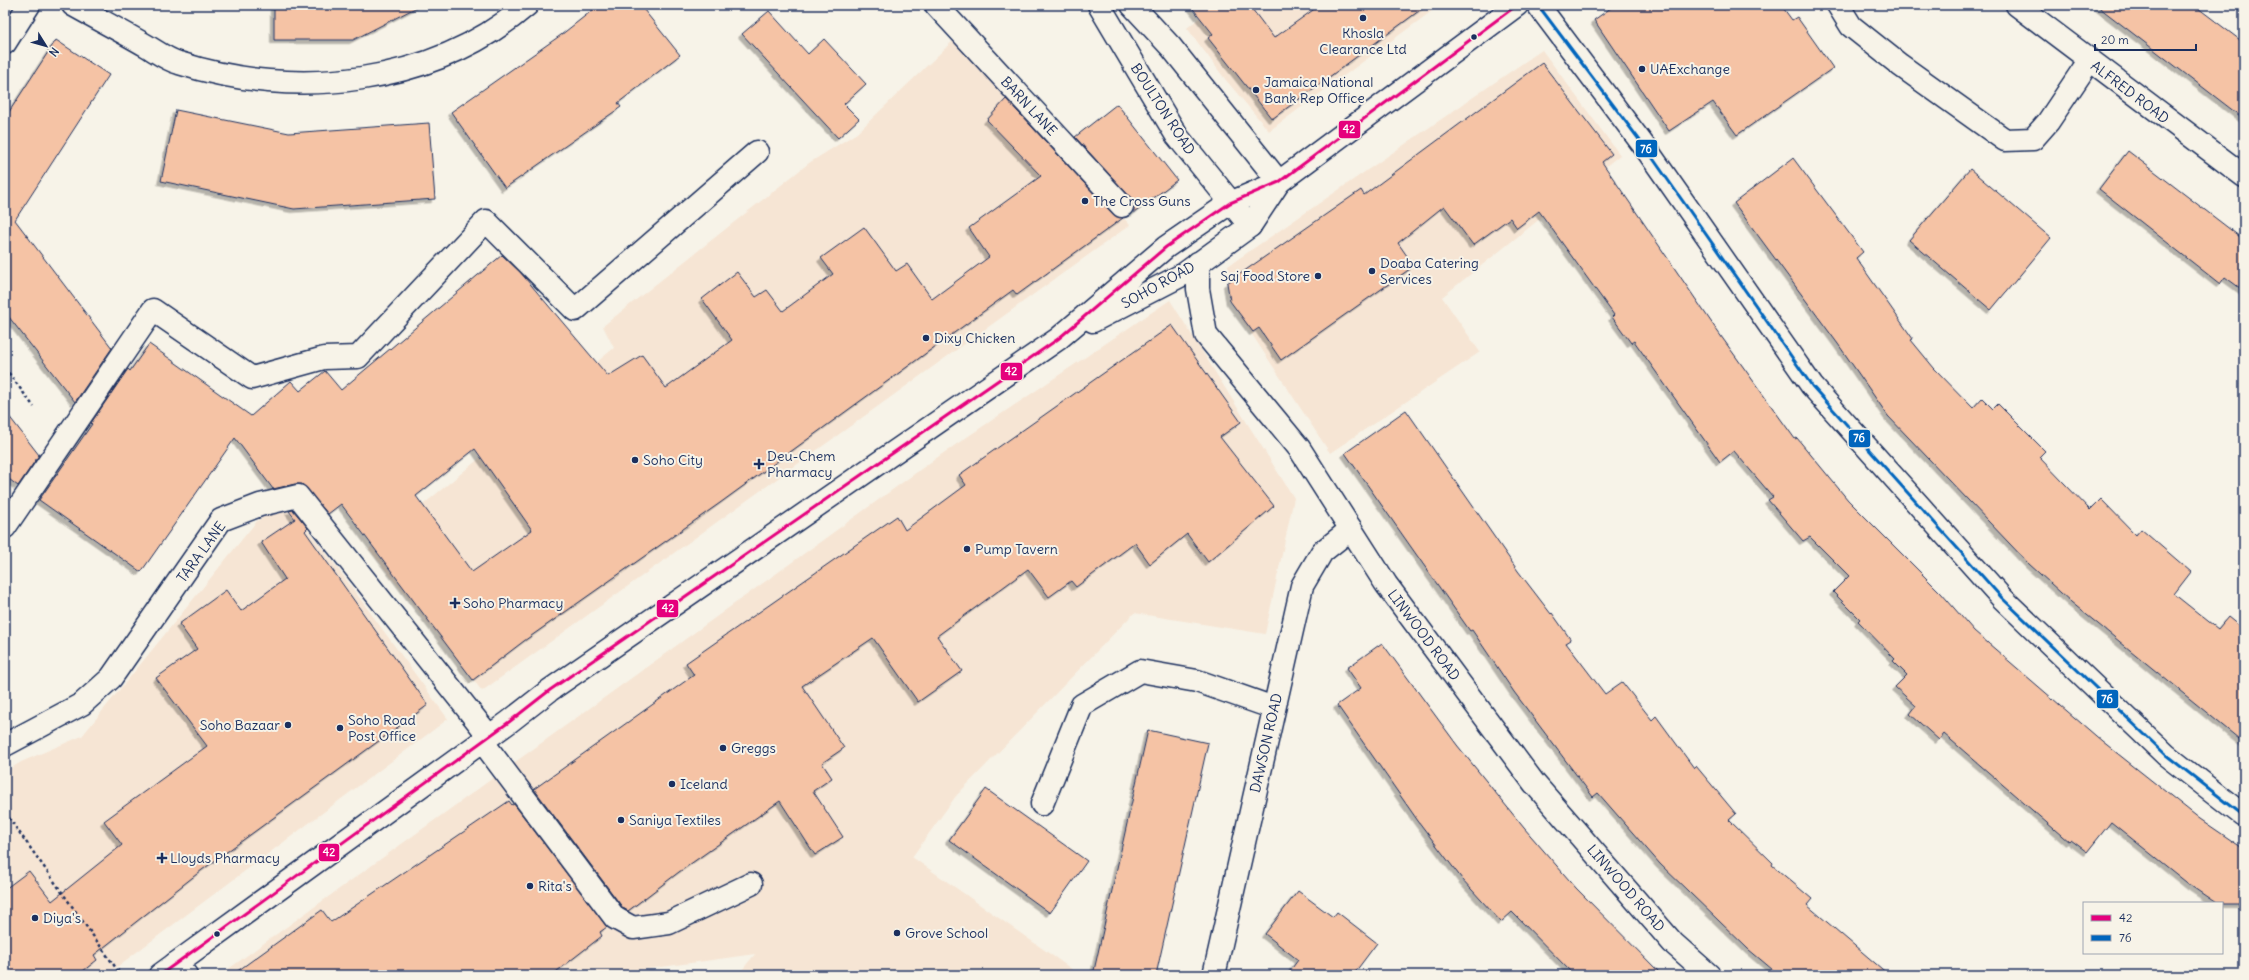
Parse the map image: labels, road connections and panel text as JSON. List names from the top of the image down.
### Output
{
  "streets": {
    "main road": [
      "ALFRED ROAD",
      "BARN LANE",
      "BOULTON ROAD",
      "SOHO ROAD",
      "TARA LANE",
      "LINWOOD ROAD",
      "DAWSON ROAD"
    ]
  },
  "crossings": [
    ["BOULTON ROAD", "SOHO ROAD"],
    ["SOHO ROAD", "TARA LANE"],
    ["SOHO ROAD", "LINWOOD ROAD"],
    ["LINWOOD ROAD", "DAWSON ROAD"]
  ],
  "places": {
    "other": [
      "Khosla Clearance Ltd",
      "UAExchange",
      "Jamaica National Bank Rep Office",
      "The Cross Guns",
      "Doaba Catering Services",
      "Saj Food Store",
      "Dixy Chicken",
      "Soho City",
      "Pump Tavern",
      "Soho Bazaar",
      "Soho Road Post Office",
      "Greggs",
      "Iceland",
      "Saniya Textiles",
      "Rita's",
      "Diya's",
      "Grove School"
    ],
    "health": ["Deu-Chem Pharmacy", "Soho Pharmacy", "Lloyds Pharmacy"]
  },
  "lines": ["transit line 42", "transit line 76"],
  "legend": ["42", "76"],
  "scale_bar": "20 m",
  "north": "bottom right"
}
